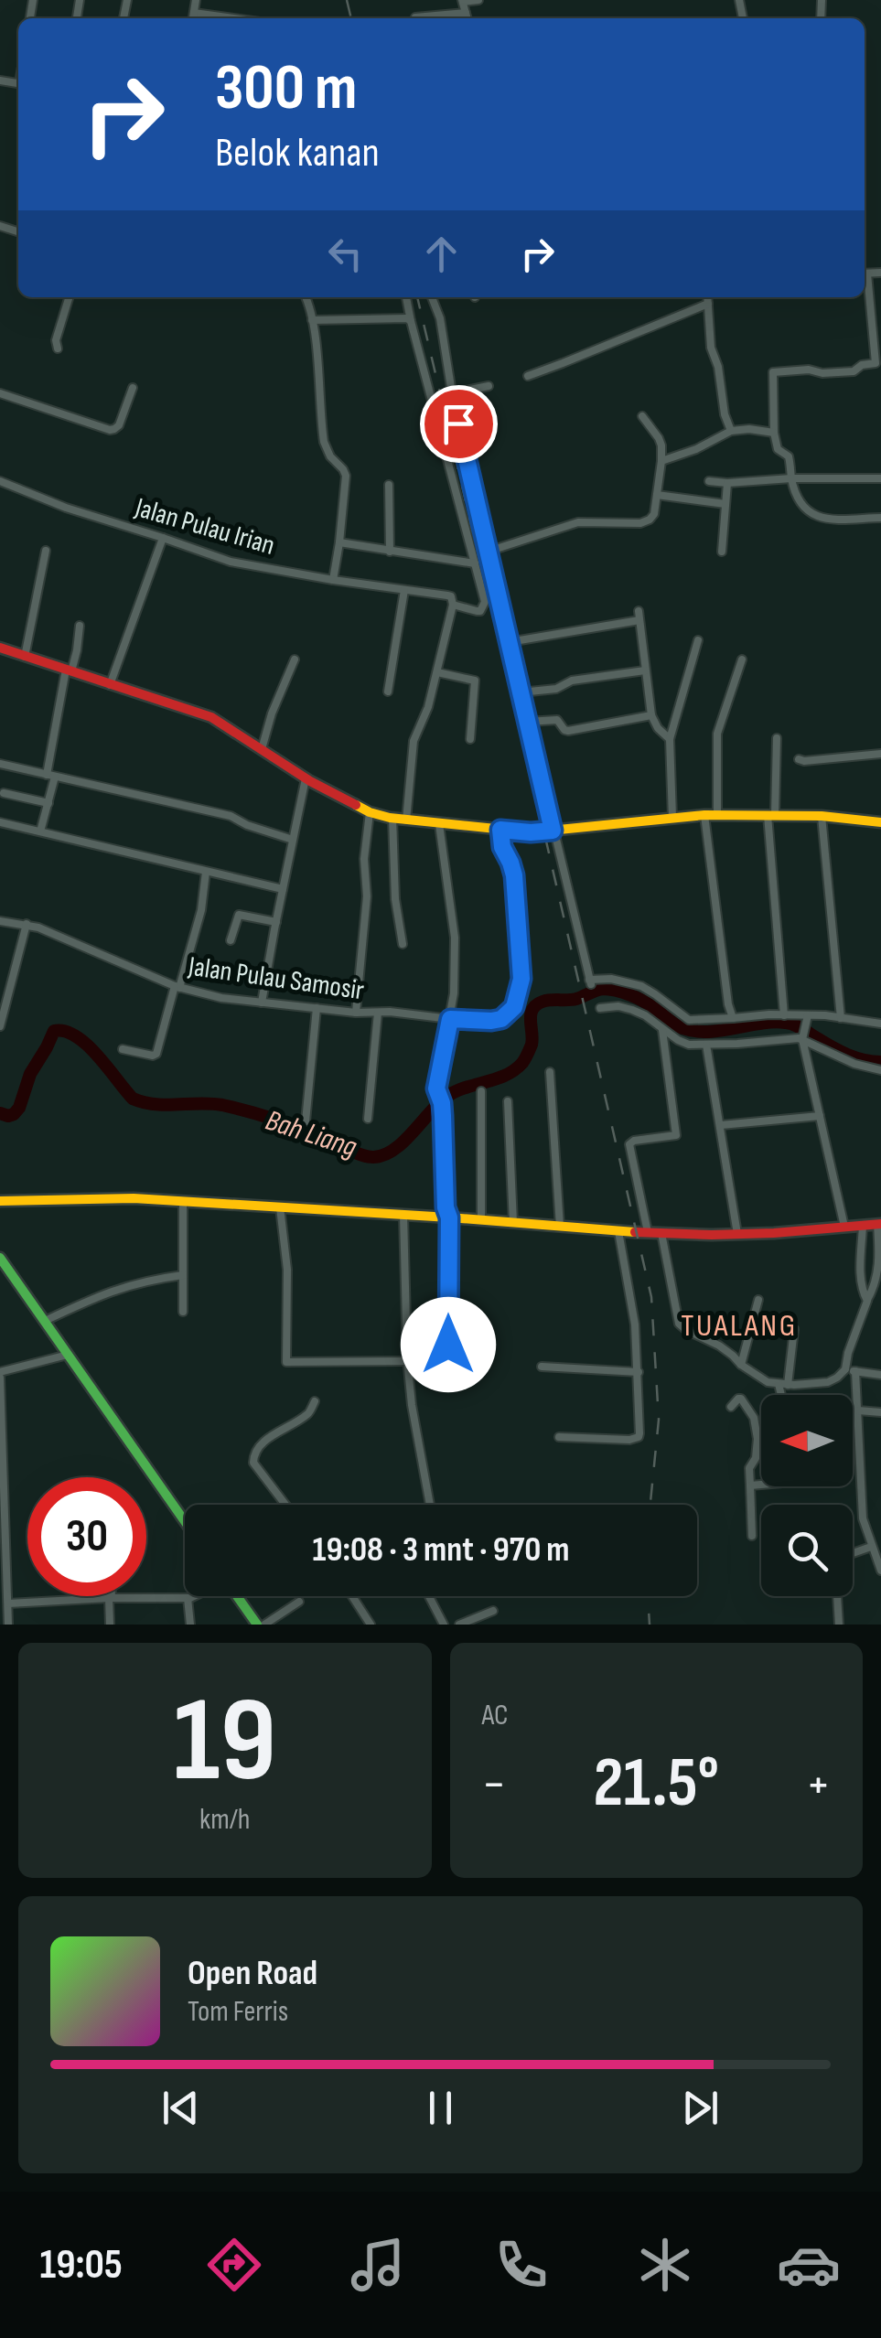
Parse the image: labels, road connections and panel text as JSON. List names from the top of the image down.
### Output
{
  "streets": {
    "street": ["Jalan Pulau Irian", "Jalan Pulau Samosir"]
  },
  "districts": ["TUALANG"],
  "water": ["Bah Liang"],
  "north": "left",
  "page": {
    "turn": ["300 m", "Belok kanan"],
    "limit": "30",
    "trip": "19:08 · 3 mnt · 970 m",
    "tile": [
      ["19", "km/h"],
      "AC"
    ],
    "heat": ["−", "21.5°", "+"],
    "song": ["Open Road", "Tom Ferris"],
    "tabs": "19:05"
  }
}
